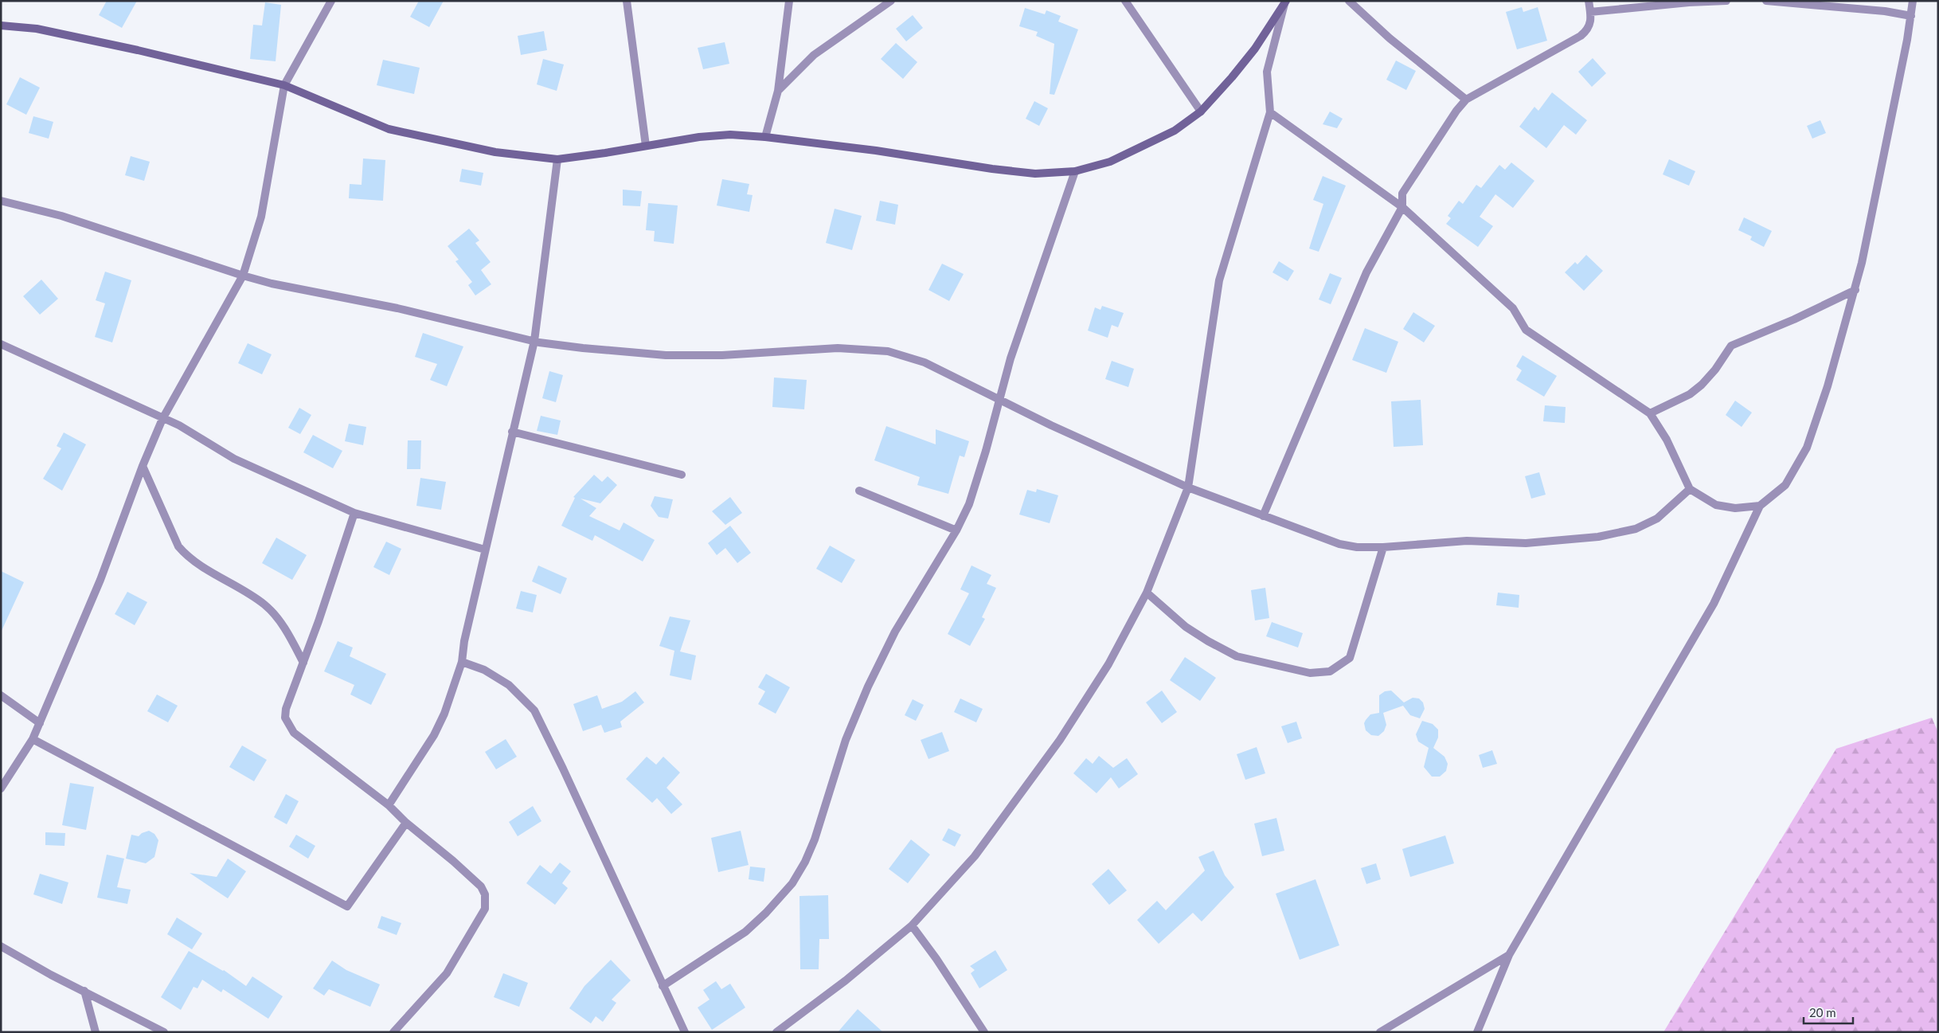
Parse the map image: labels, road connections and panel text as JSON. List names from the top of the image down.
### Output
{
  "scale_bar": "20 m"
}
